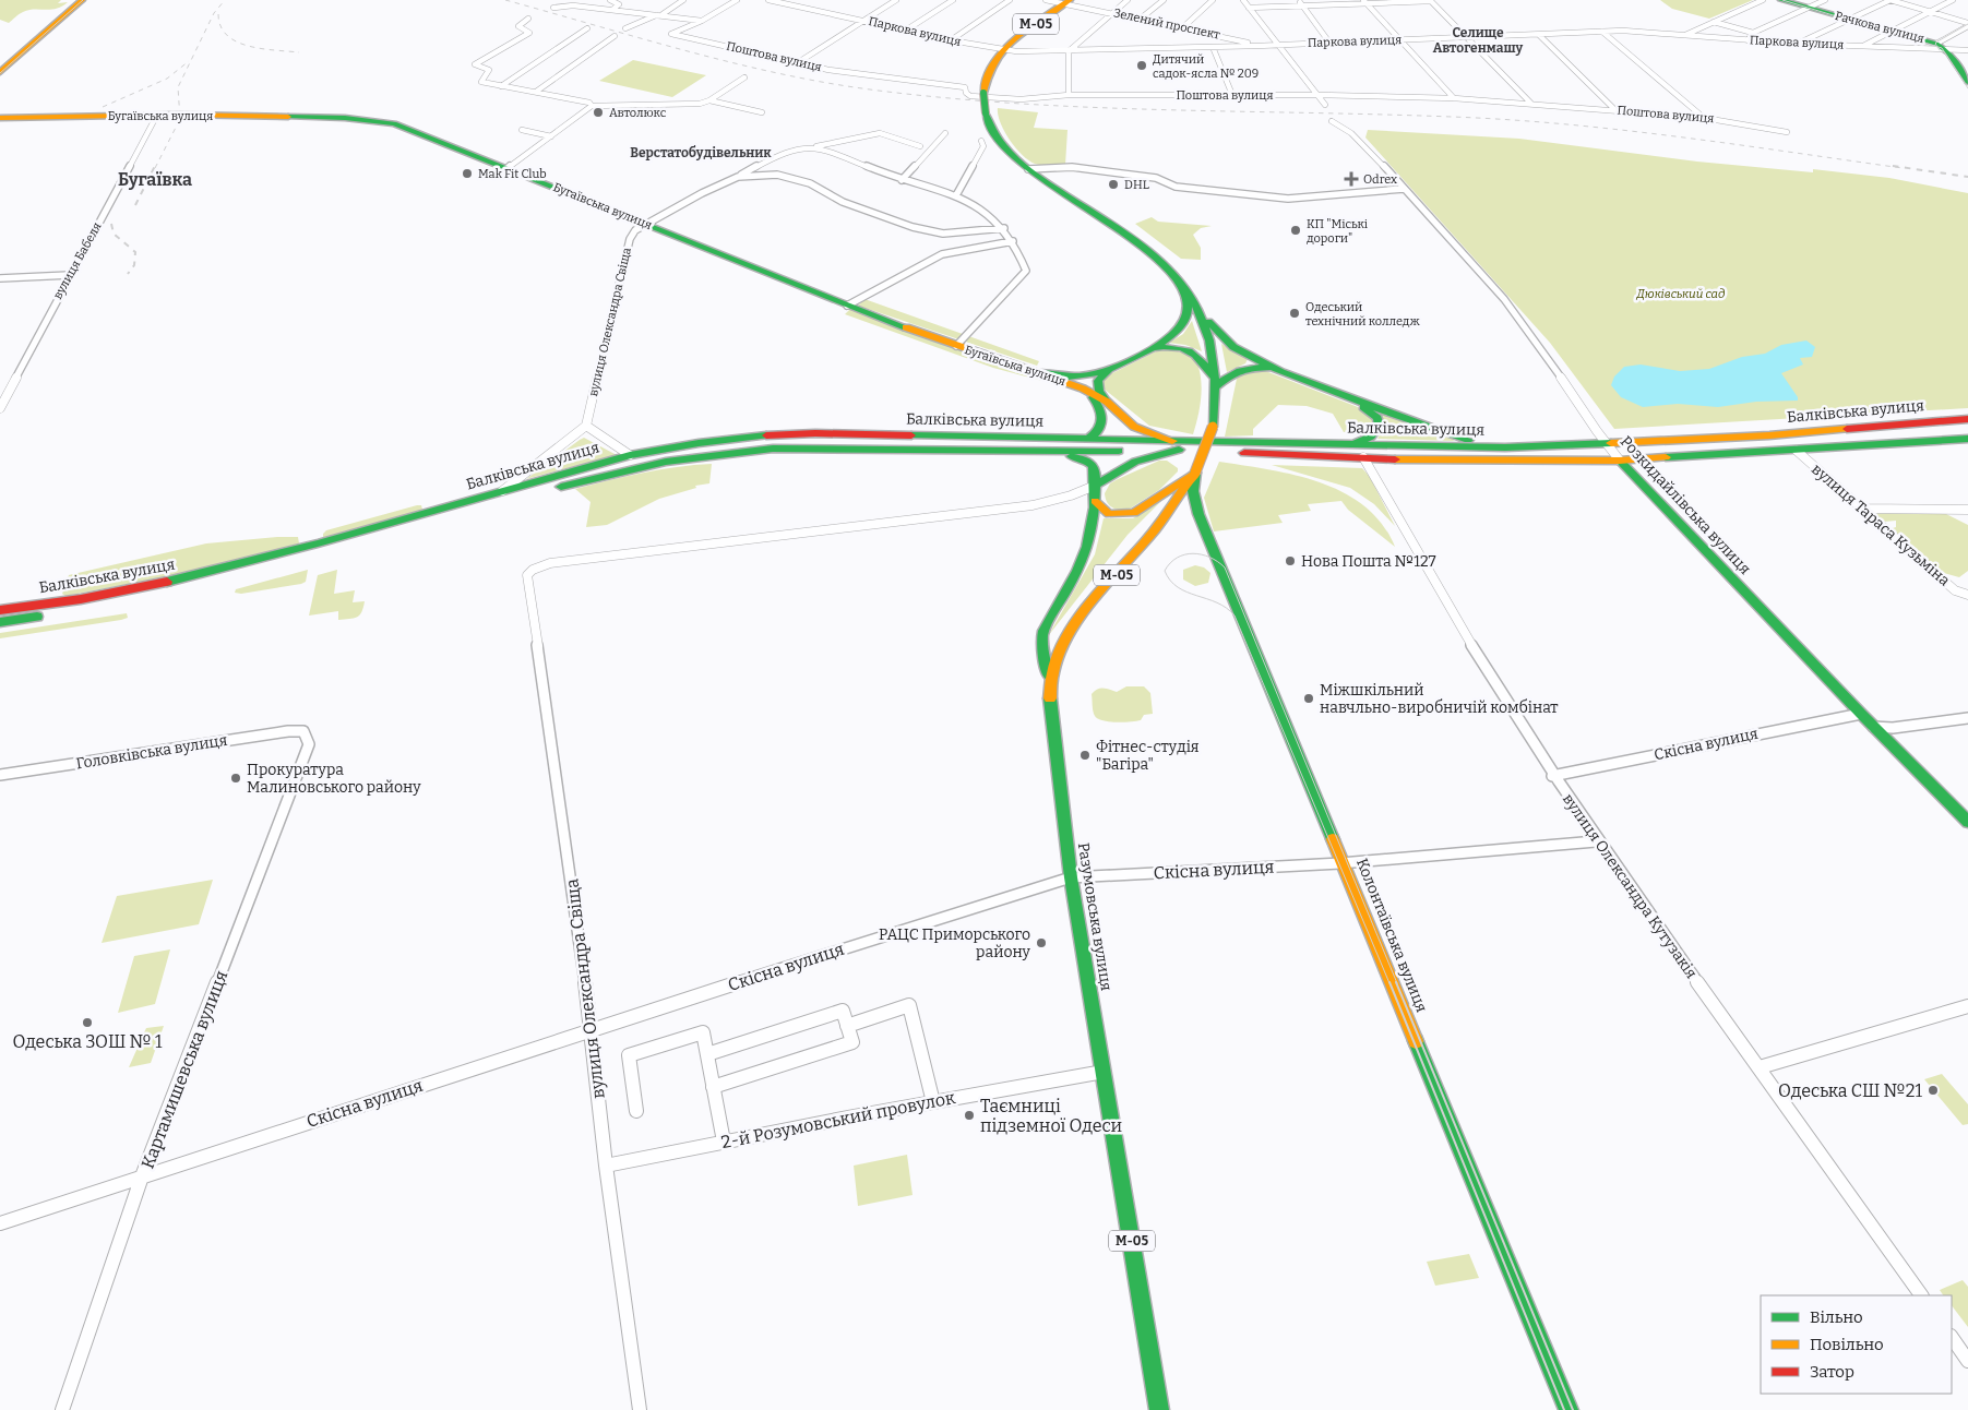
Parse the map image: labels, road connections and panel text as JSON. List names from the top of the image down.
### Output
{
  "streets": {
    "main road": [
      "М-05",
      "Рачкова вулиця",
      "Бугаївська вулиця",
      "Балківська вулиця",
      "Розкидайлівська вулиця",
      "Разумовська вулиця",
      "Колонтаївська вулиця"
    ],
    "street": [
      "Зелений проспект",
      "Паркова вулиця",
      "Поштова вулиця",
      "вулиця Бабеля",
      "вулиця Олександра Свіща",
      "вулиця Тараса Кузьміна",
      "Cкісна вулиця",
      "Головківська вулиця",
      "вулиця Олександра Кутузакія",
      "Картамишевська вулиця",
      "2-й Розумовський провулок"
    ]
  },
  "crossings": [
    ["М-05", "Зелений проспект"],
    ["М-05", "Паркова вулиця"],
    ["М-05", "Разумовська вулиця"],
    ["М-05", "Колонтаївська вулиця"],
    ["Зелений проспект", "Паркова вулиця"],
    ["Рачкова вулиця", "Паркова вулиця"],
    ["Бугаївська вулиця", "вулиця Бабеля"],
    ["Бугаївська вулиця", "вулиця Олександра Свіща"],
    ["Бугаївська вулиця", "Балківська вулиця"],
    ["вулиця Олександра Свіща", "Cкісна вулиця"],
    ["вулиця Олександра Свіща", "2-й Розумовський провулок"],
    ["Балківська вулиця", "Розкидайлівська вулиця"],
    ["Балківська вулиця", "вулиця Тараса Кузьміна"],
    ["Балківська вулиця", "вулиця Олександра Кутузакія"],
    ["Розкидайлівська вулиця", "Cкісна вулиця"],
    ["Cкісна вулиця", "вулиця Олександра Кутузакія"],
    ["Cкісна вулиця", "Разумовська вулиця"],
    ["Cкісна вулиця", "Колонтаївська вулиця"],
    ["Cкісна вулиця", "Картамишевська вулиця"],
    ["Головківська вулиця", "Картамишевська вулиця"],
    ["Разумовська вулиця", "Колонтаївська вулиця"],
    ["Разумовська вулиця", "2-й Розумовський провулок"]
  ],
  "districts": ["Селище Автогенмашу", "Верстатобудівельник", "Бугаївка"],
  "parks": ["Дюківський сад"],
  "places": {
    "other": [
      "Дитячий садок-ясла № 209",
      "Автолюкс",
      "Mak Fit Club",
      "DHL",
      "КП \"Міські дороги\"",
      "Одеський технічний колледж",
      "Нова Пошта №127",
      "Міжшкільний навчльно-виробничій комбінат",
      "Фітнес-студія \"Багіра\"",
      "Прокуратура Малиновського району",
      "РАЦС Приморського району",
      "Одеська ЗОШ № 1",
      "Одеська СШ №21",
      "Таємниці підземної Одеси"
    ],
    "health": ["Odrex"]
  },
  "legend": ["Вільно", "Повільно", "Затор"]
}
